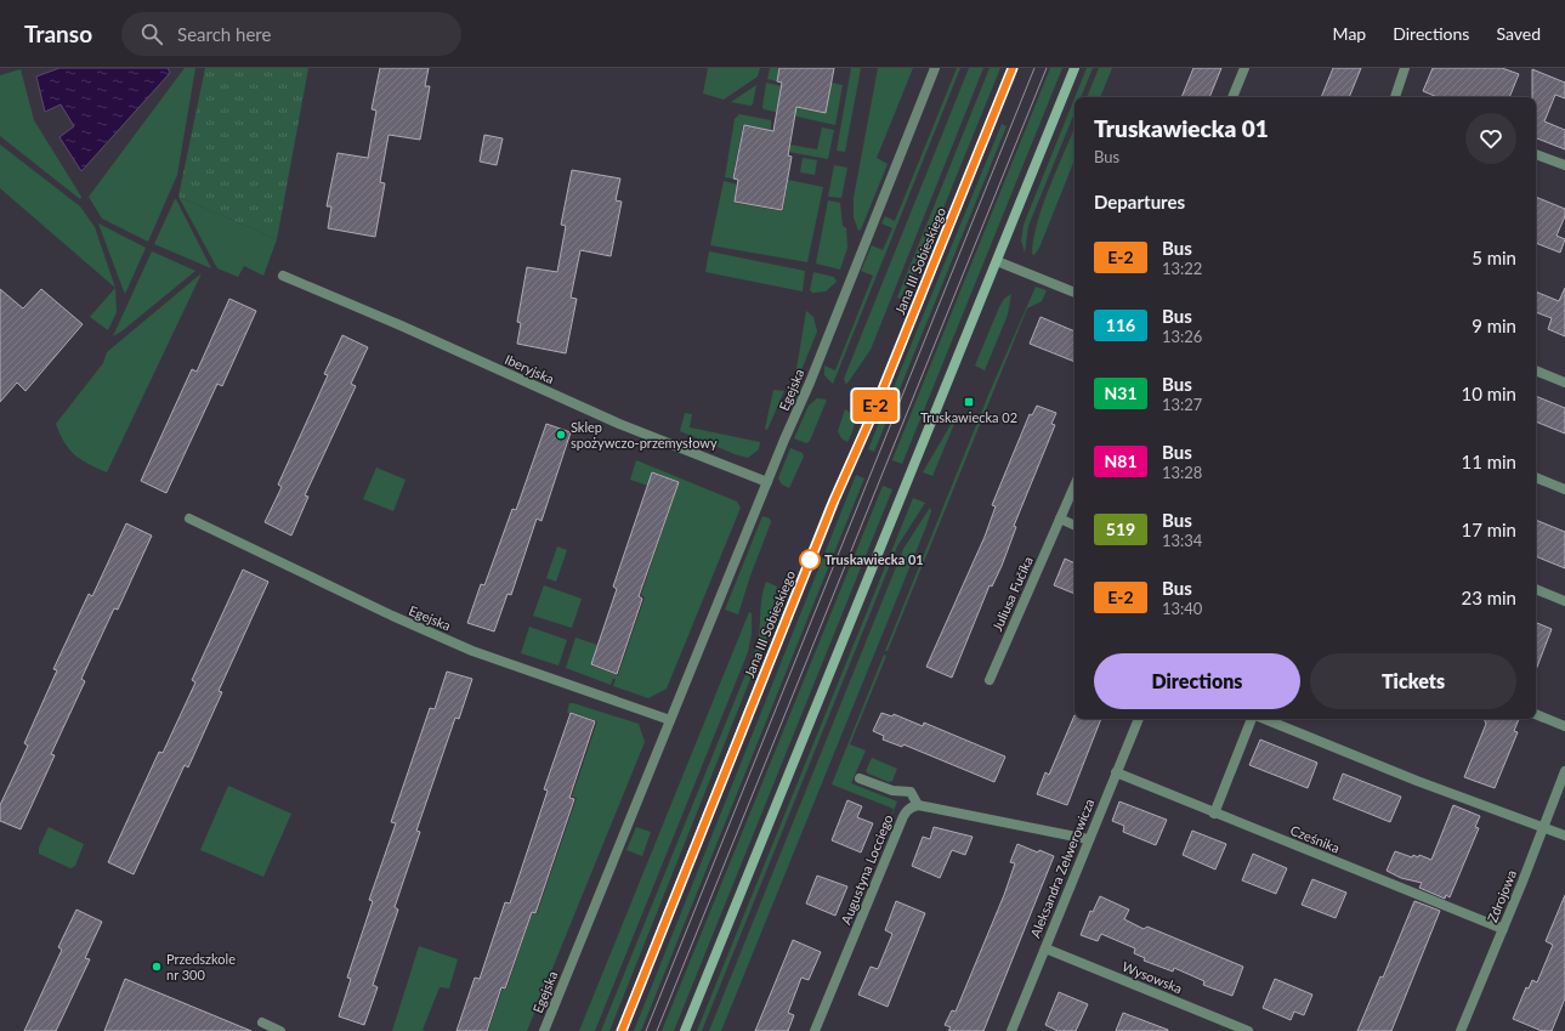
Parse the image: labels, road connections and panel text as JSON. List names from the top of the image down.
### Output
{
  "streets": {
    "main road": ["Jana III Sobieskiego"],
    "street": [
      "Iberyjska",
      "Egejska",
      "Juliusa Fučíka",
      "Cześnika",
      "Aleksandra Zelwerowicza",
      "Augustyna Locciego",
      "Zdrojowa",
      "Wysowska"
    ]
  },
  "crossings": [
    ["Iberyjska", "Egejska"],
    ["Cześnika", "Aleksandra Zelwerowicza"],
    ["Cześnika", "Zdrojowa"],
    ["Aleksandra Zelwerowicza", "Wysowska"]
  ],
  "places": {
    "transit": ["Truskawiecka 02"],
    "other": ["Sklep spożywczo-przemysłowy", "Truskawiecka 01", "Przedszkole nr 300"]
  },
  "lines": ["bus line E-2"],
  "page": {
    "header": "Transo",
    "search": "Search here",
    "nav": ["Map", "Directions", "Saved"],
    "on_map": "E-2",
    "heading": [
      ["Truskawiecka 01", "Bus"],
      "Departures"
    ],
    "list": [
      {
        "mark": "E-2",
        "name": "Bus",
        "note": "13:22",
        "value": "5 min"
      },
      {
        "mark": "116",
        "name": "Bus",
        "note": "13:26",
        "value": "9 min"
      },
      {
        "mark": "N31",
        "name": "Bus",
        "note": "13:27",
        "value": "10 min"
      },
      {
        "mark": "N81",
        "name": "Bus",
        "note": "13:28",
        "value": "11 min"
      },
      {
        "mark": "519",
        "name": "Bus",
        "note": "13:34",
        "value": "17 min"
      },
      {
        "mark": "E-2",
        "name": "Bus",
        "note": "13:40",
        "value": "23 min"
      }
    ],
    "buttons": ["Directions", "Tickets"]
  }
}
